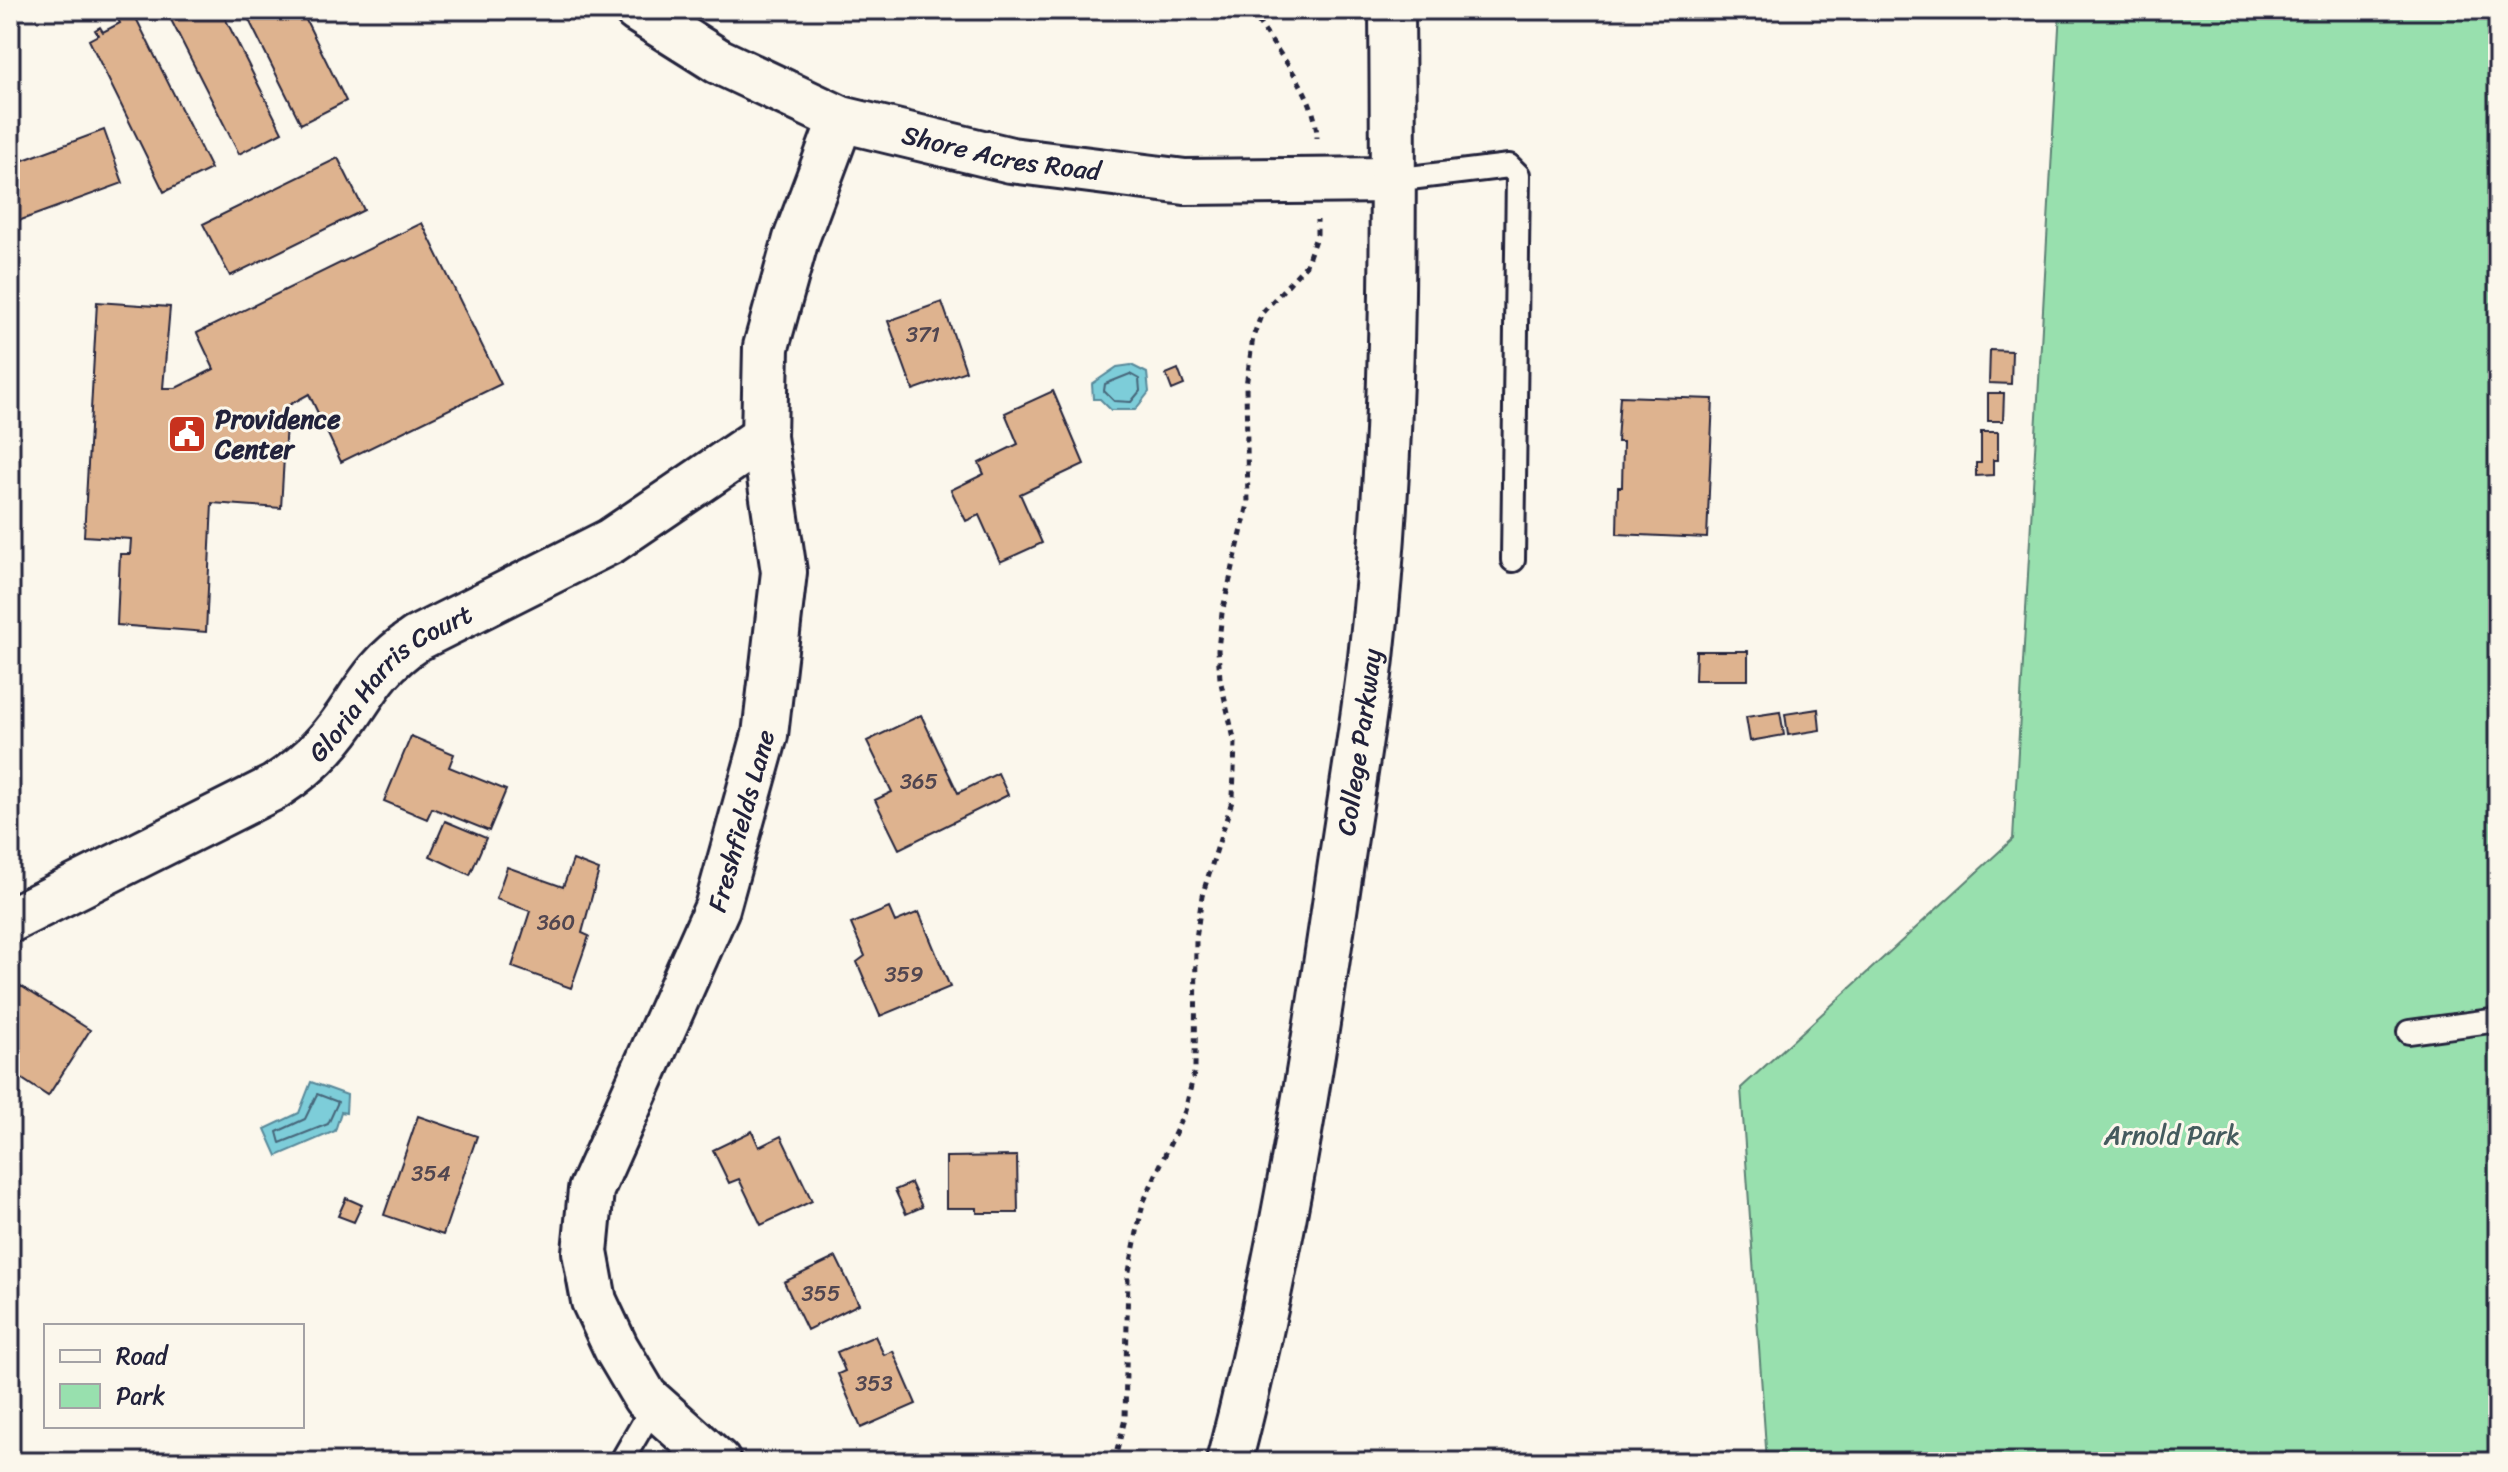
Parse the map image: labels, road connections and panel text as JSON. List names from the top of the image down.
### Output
{
  "streets": {
    "street": [
      "Shore Acres Road",
      "Gloria Harris Court",
      "College Parkway",
      "Freshfields Lane"
    ]
  },
  "crossings": [
    ["Shore Acres Road", "College Parkway"],
    ["Shore Acres Road", "Freshfields Lane"],
    ["Gloria Harris Court", "Freshfields Lane"]
  ],
  "parks": ["Arnold Park"],
  "places": {
    "public building": ["Providence Center"]
  },
  "house_numbers": [
    "371",
    "365",
    "360",
    "359",
    "354",
    "355",
    "353"
  ],
  "legend": ["Road", "Park"]
}
